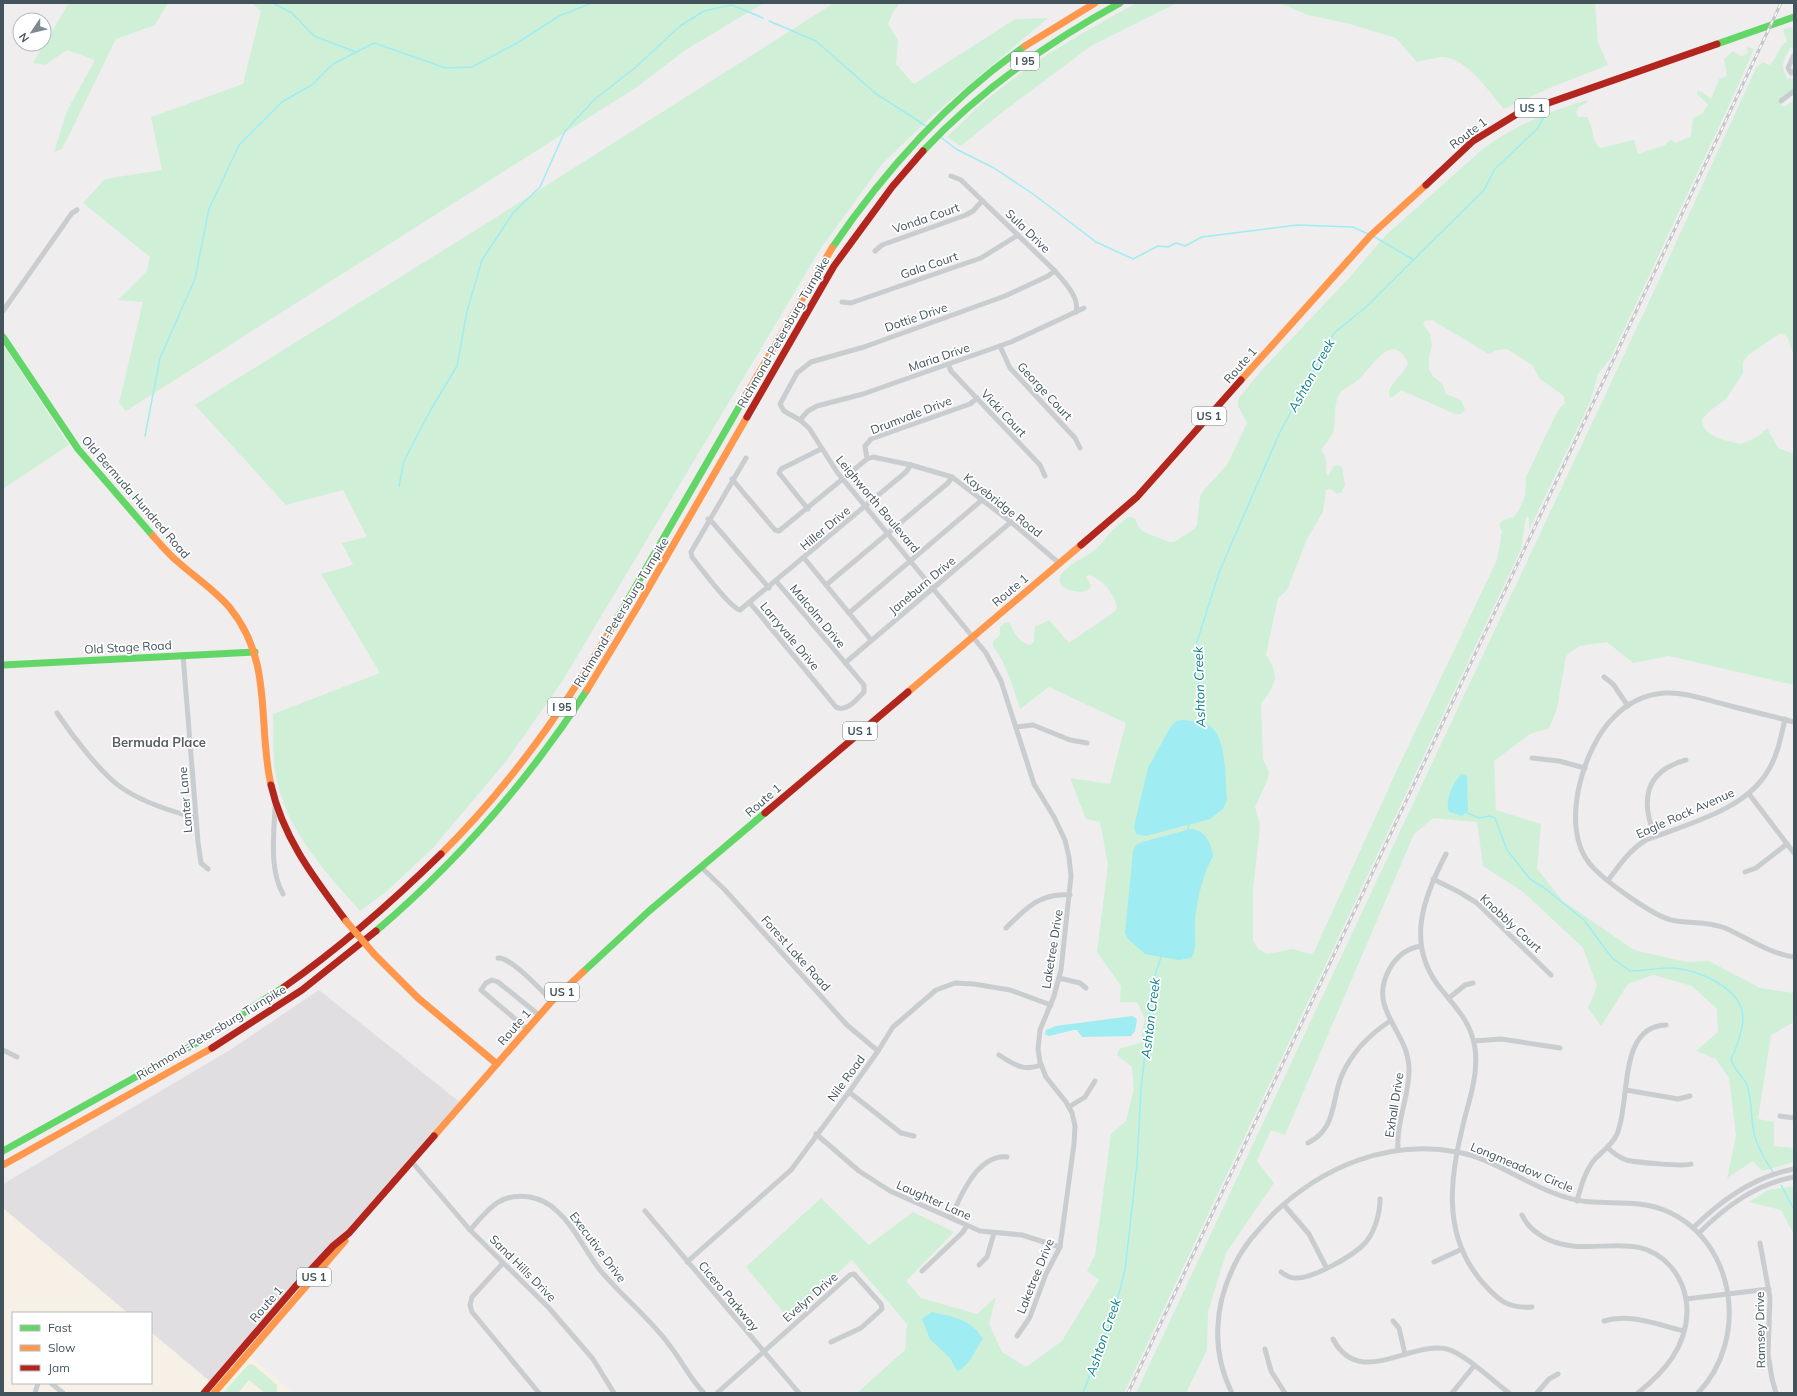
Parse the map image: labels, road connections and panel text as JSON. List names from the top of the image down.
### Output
{
  "streets": {
    "main road": [
      "I 95",
      "US 1",
      "Route 1",
      "Richmond-Petersburg Turnpike",
      "Old Bermuda Hundred Road",
      "Old Stage Road"
    ],
    "street": [
      "Vonda Court",
      "Sula Drive",
      "Gala Court",
      "Dottie Drive",
      "Maria Drive",
      "George Court",
      "Vicki Court",
      "Drumvale Drive",
      "Leighworth Boulevard",
      "Kayebridge Road",
      "Hiller Drive",
      "Janeburn Drive",
      "Malcolm Drive",
      "Larryvale Drive",
      "Lanter Lane",
      "Eagle Rock Avenue",
      "Knobbly Court",
      "Laketree Drive",
      "Forest Lake Road",
      "Nile Road",
      "Exhall Drive",
      "Longmeadow Circle",
      "Laughter Lane",
      "Executive Drive",
      "Sand Hills Drive",
      "Cicero Parkway",
      "Evelyn Drive",
      "Ramsey Drive"
    ]
  },
  "crossings": [
    ["Route 1", "Old Bermuda Hundred Road"],
    ["Route 1", "Leighworth Boulevard"],
    ["Route 1", "Kayebridge Road"],
    ["Route 1", "Laketree Drive"],
    ["Route 1", "Forest Lake Road"],
    ["Route 1", "Sand Hills Drive"],
    ["Vonda Court", "Sula Drive"],
    ["Sula Drive", "Gala Court"],
    ["Sula Drive", "Dottie Drive"],
    ["Sula Drive", "Maria Drive"],
    ["Dottie Drive", "Leighworth Boulevard"],
    ["Maria Drive", "George Court"],
    ["Maria Drive", "Vicki Court"],
    ["Maria Drive", "Leighworth Boulevard"],
    ["Vicki Court", "Drumvale Drive"],
    ["Drumvale Drive", "Kayebridge Road"],
    ["Old Bermuda Hundred Road", "Old Stage Road"],
    ["Leighworth Boulevard", "Hiller Drive"],
    ["Leighworth Boulevard", "Janeburn Drive"],
    ["Leighworth Boulevard", "Laketree Drive"],
    ["Kayebridge Road", "Hiller Drive"],
    ["Kayebridge Road", "Janeburn Drive"],
    ["Hiller Drive", "Malcolm Drive"],
    ["Hiller Drive", "Larryvale Drive"],
    ["Janeburn Drive", "Malcolm Drive"],
    ["Janeburn Drive", "Larryvale Drive"],
    ["Malcolm Drive", "Larryvale Drive"],
    ["Old Stage Road", "Lanter Lane"],
    ["Laketree Drive", "Nile Road"],
    ["Laketree Drive", "Laughter Lane"],
    ["Forest Lake Road", "Nile Road"],
    ["Nile Road", "Laughter Lane"],
    ["Nile Road", "Cicero Parkway"],
    ["Exhall Drive", "Longmeadow Circle"],
    ["Executive Drive", "Sand Hills Drive"],
    ["Cicero Parkway", "Evelyn Drive"]
  ],
  "districts": ["Bermuda Place"],
  "water": ["Ashton Creek"],
  "legend": ["Fast", "Slow", "Jam"],
  "north": "bottom left"
}
